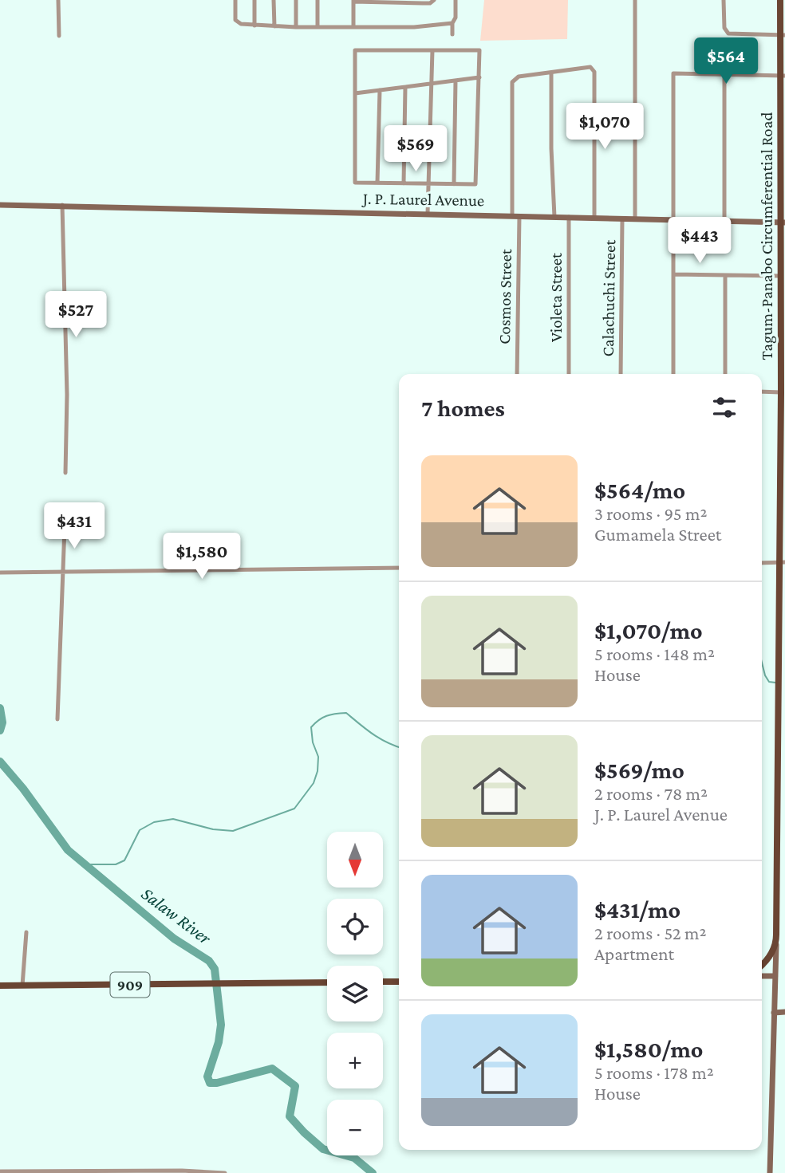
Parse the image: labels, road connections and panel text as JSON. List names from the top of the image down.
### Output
{
  "streets": {
    "main road": ["Tagum-Panabo Circumferential Road", "909"],
    "street": [
      "J. P. Laurel Avenue",
      "Cosmos Street",
      "Violeta Street",
      "Calachuchi Street"
    ]
  },
  "crossings": [
    ["J. P. Laurel Avenue", "Tagum-Panabo Circumferential Road"],
    ["J. P. Laurel Avenue", "Cosmos Street"],
    ["J. P. Laurel Avenue", "Violeta Street"],
    ["J. P. Laurel Avenue", "Calachuchi Street"]
  ],
  "water": ["Salaw River"],
  "north": "bottom",
  "page": {
    "price": [
      "$564",
      "$1,070",
      "$569",
      "$443",
      "$527",
      "$431",
      "$1,580"
    ],
    "heading": "7 homes",
    "list": [
      {
        "name": "$564/mo",
        "note": "3 rooms · 95 m² · Gumamela Street"
      },
      {
        "name": "$1,070/mo",
        "note": "5 rooms · 148 m² · House"
      },
      {
        "name": "$569/mo",
        "note": "2 rooms · 78 m² · J. P. Laurel Avenue"
      },
      {
        "name": "$431/mo",
        "note": "2 rooms · 52 m² · Apartment"
      },
      {
        "name": "$1,580/mo",
        "note": "5 rooms · 178 m² · House"
      }
    ],
    "map_buttons": ["+", "−"]
  }
}
